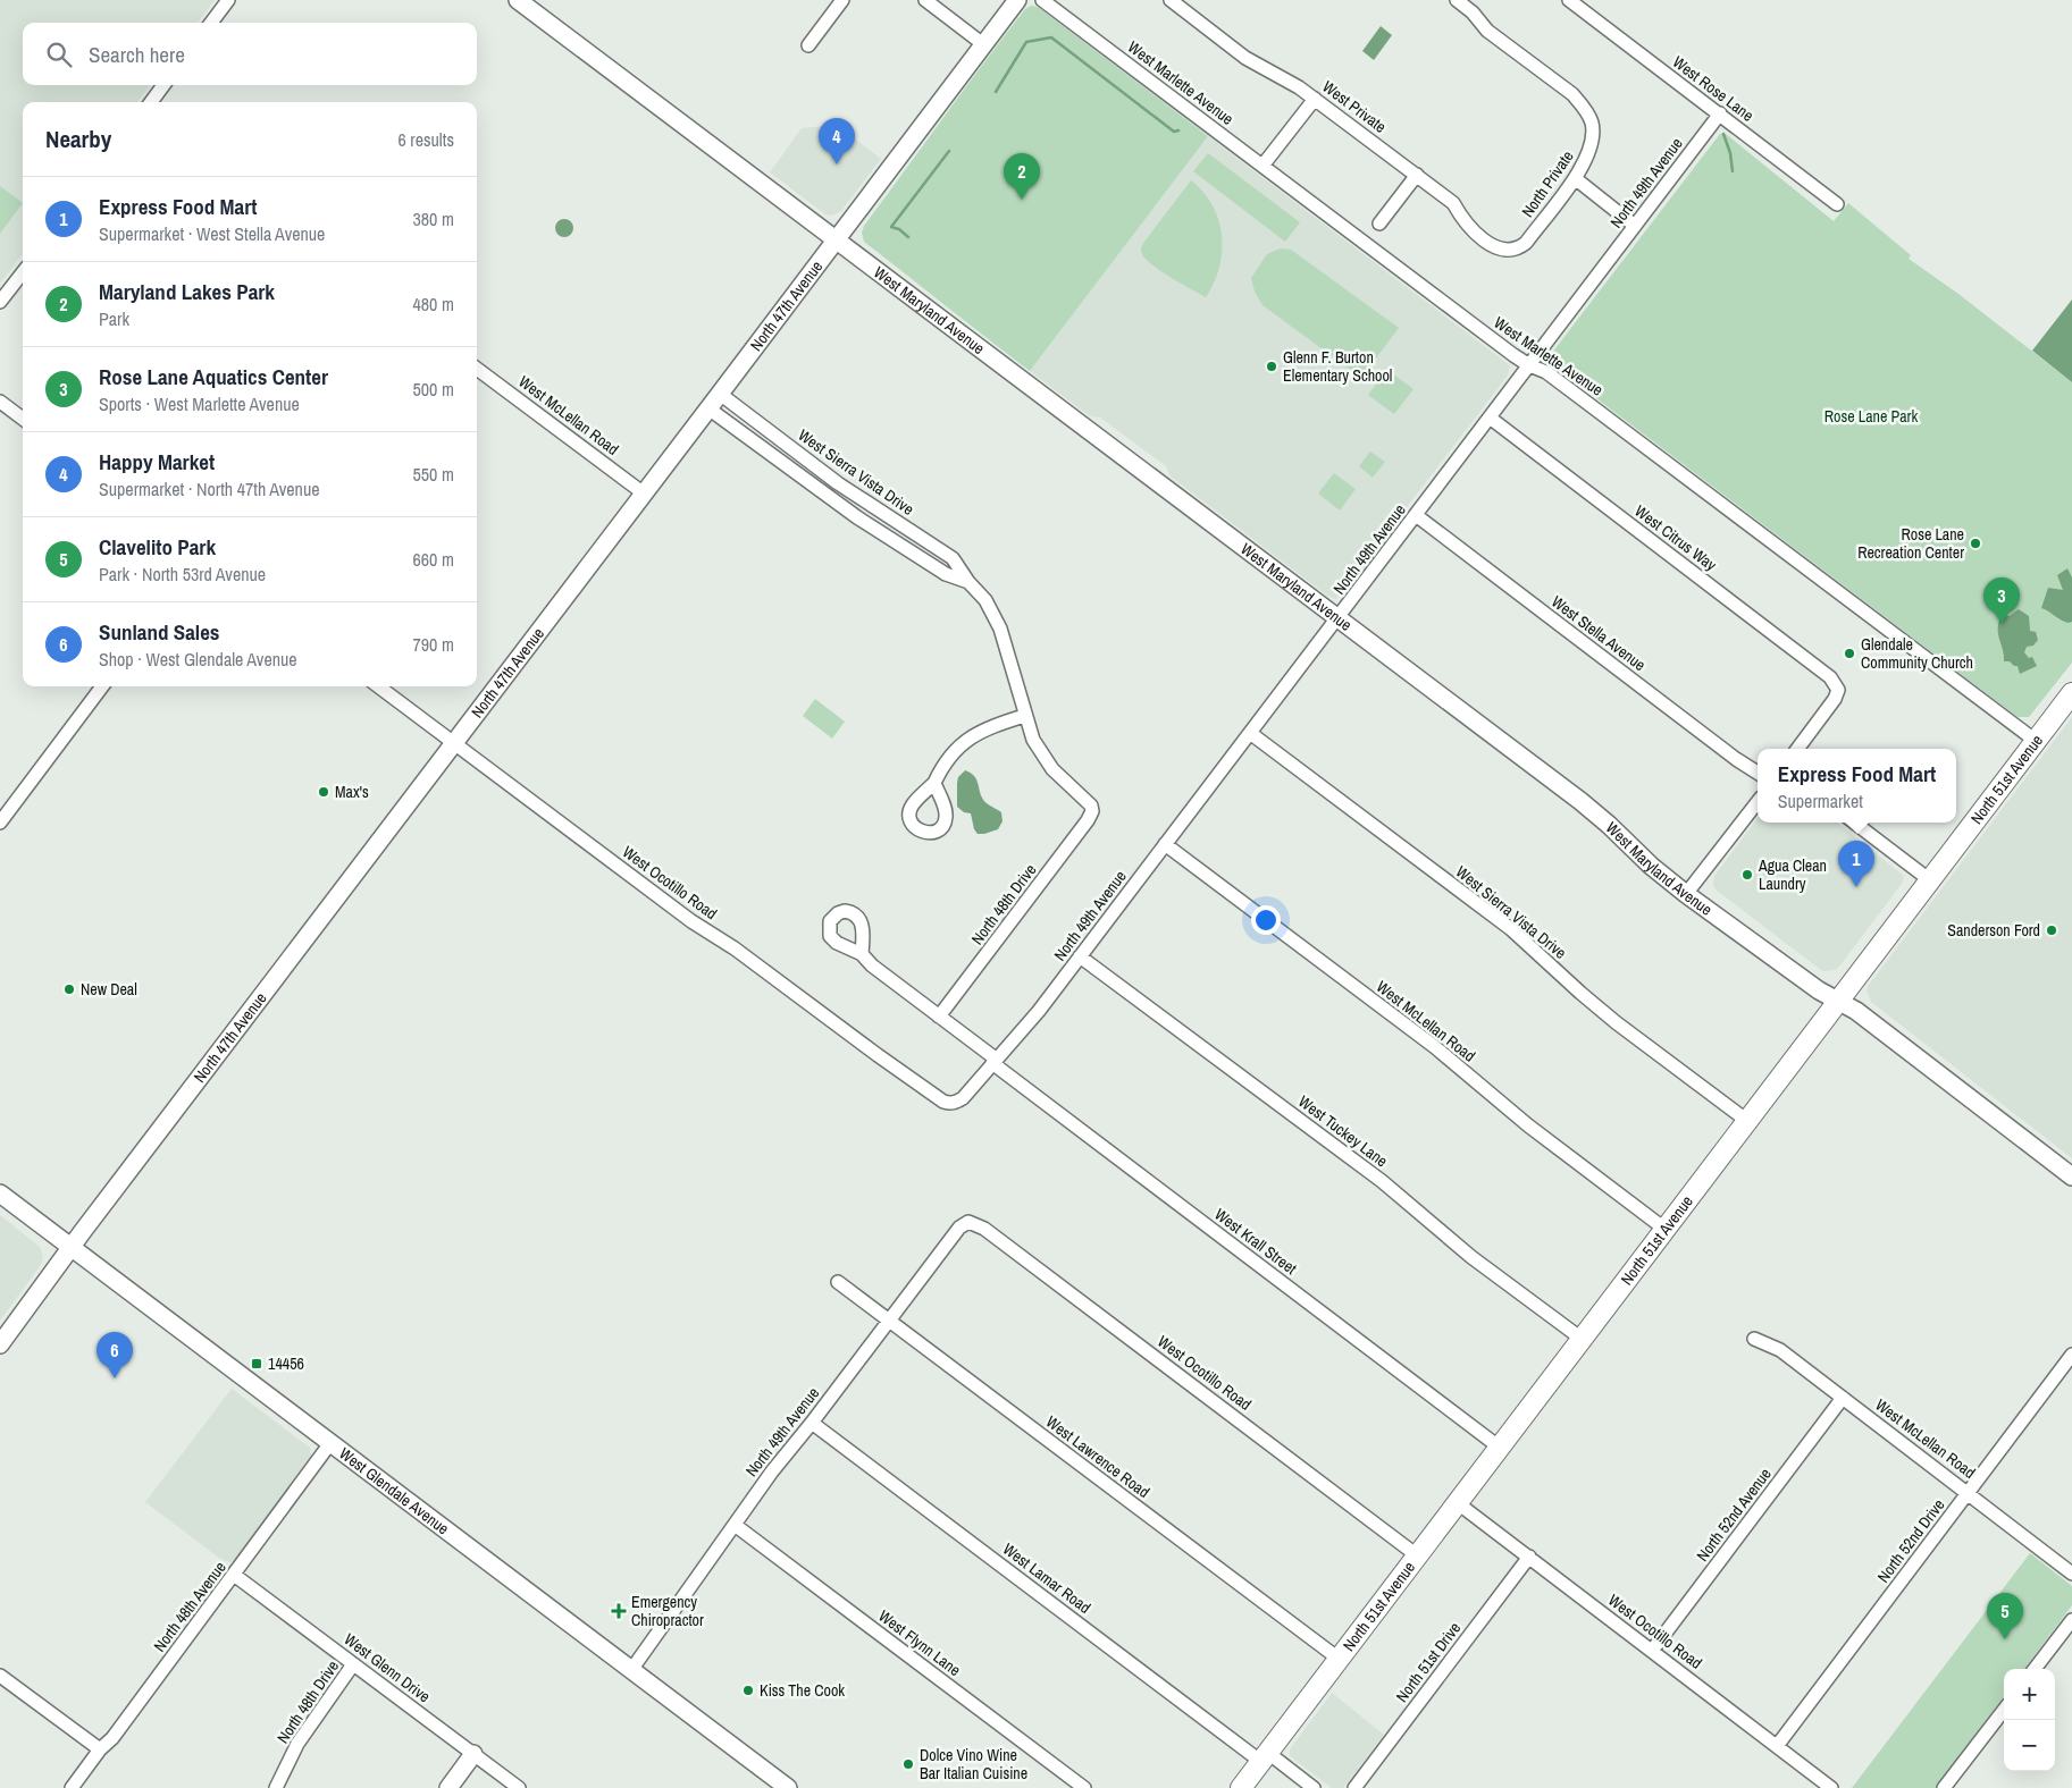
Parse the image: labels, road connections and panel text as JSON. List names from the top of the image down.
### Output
{
  "streets": {
    "main road": ["North 51st Avenue"],
    "street": [
      "West Marlette Avenue",
      "West Rose Lane",
      "West Private",
      "North 49th Avenue",
      "North Private",
      "North 47th Avenue",
      "West Maryland Avenue",
      "West McLellan Road",
      "West Sierra Vista Drive",
      "West Citrus Way",
      "West Stella Avenue",
      "West Ocotillo Road",
      "North 48th Drive",
      "West Tuckey Lane",
      "West Krall Street",
      "West Lawrence Road",
      "West Glendale Avenue",
      "North 52nd Avenue",
      "North 52nd Drive",
      "West Lamar Road",
      "North 48th Avenue",
      "West Flynn Lane",
      "North 51st Drive",
      "West Glenn Drive"
    ]
  },
  "crossings": [
    ["West Marlette Avenue", "North 49th Avenue"],
    ["West Marlette Avenue", "North 51st Avenue"],
    ["West Rose Lane", "North 49th Avenue"],
    ["West Private", "North Private"],
    ["North 49th Avenue", "West Maryland Avenue"],
    ["North 49th Avenue", "West McLellan Road"],
    ["North 49th Avenue", "West Sierra Vista Drive"],
    ["North 49th Avenue", "West Citrus Way"],
    ["North 49th Avenue", "West Stella Avenue"],
    ["North 49th Avenue", "West Ocotillo Road"],
    ["North 49th Avenue", "West Tuckey Lane"],
    ["North 49th Avenue", "West Krall Street"],
    ["North 49th Avenue", "West Lawrence Road"],
    ["North 49th Avenue", "West Glendale Avenue"],
    ["North 49th Avenue", "West Lamar Road"],
    ["North 49th Avenue", "West Flynn Lane"],
    ["North 47th Avenue", "West Maryland Avenue"],
    ["North 47th Avenue", "West McLellan Road"],
    ["North 47th Avenue", "West Sierra Vista Drive"],
    ["North 47th Avenue", "West Ocotillo Road"],
    ["North 47th Avenue", "West Glendale Avenue"],
    ["West Maryland Avenue", "North 51st Avenue"],
    ["West McLellan Road", "North 51st Avenue"],
    ["West McLellan Road", "North 52nd Avenue"],
    ["West McLellan Road", "North 52nd Drive"],
    ["West Sierra Vista Drive", "North 51st Avenue"],
    ["West Sierra Vista Drive", "North 48th Drive"],
    ["North 51st Avenue", "West Ocotillo Road"],
    ["North 51st Avenue", "West Tuckey Lane"],
    ["North 51st Avenue", "West Krall Street"],
    ["North 51st Avenue", "West Lawrence Road"],
    ["North 51st Avenue", "West Lamar Road"],
    ["West Ocotillo Road", "North 52nd Avenue"],
    ["West Ocotillo Road", "North 52nd Drive"],
    ["West Ocotillo Road", "North 51st Drive"],
    ["North 48th Drive", "West Krall Street"],
    ["North 48th Drive", "West Glenn Drive"],
    ["West Glendale Avenue", "North 48th Avenue"],
    ["North 48th Avenue", "West Glenn Drive"]
  ],
  "parks": ["Rose Lane Park"],
  "places": {
    "other": [
      "Glenn F. Burton Elementary School",
      "Rose Lane Recreation Center",
      "Glendale Community Church",
      "Max's",
      "Agua Clean Laundry",
      "Sanderson Ford",
      "New Deal",
      "Kiss The Cook",
      "Dolce Vino Wine Bar Italian Cuisine"
    ],
    "transit": ["14456"],
    "health": ["Emergency Chiropractor"]
  },
  "page": {
    "search": "Search here",
    "heading": ["Nearby", "6 results"],
    "pins": [
      "4",
      "2",
      "3",
      "1",
      "6",
      "5"
    ],
    "list": [
      {
        "mark": "1",
        "name": "Express Food Mart",
        "note": "Supermarket · West Stella Avenue",
        "value": "380 m"
      },
      {
        "mark": "2",
        "name": "Maryland Lakes Park",
        "note": "Park",
        "value": "480 m"
      },
      {
        "mark": "3",
        "name": "Rose Lane Aquatics Center",
        "note": "Sports · West Marlette Avenue",
        "value": "500 m"
      },
      {
        "mark": "4",
        "name": "Happy Market",
        "note": "Supermarket · North 47th Avenue",
        "value": "550 m"
      },
      {
        "mark": "5",
        "name": "Clavelito Park",
        "note": "Park · North 53rd Avenue",
        "value": "660 m"
      },
      {
        "mark": "6",
        "name": "Sunland Sales",
        "note": "Shop · West Glendale Avenue",
        "value": "790 m"
      }
    ],
    "popup": ["Express Food Mart", "Supermarket"],
    "map_buttons": ["+", "−"]
  }
}
